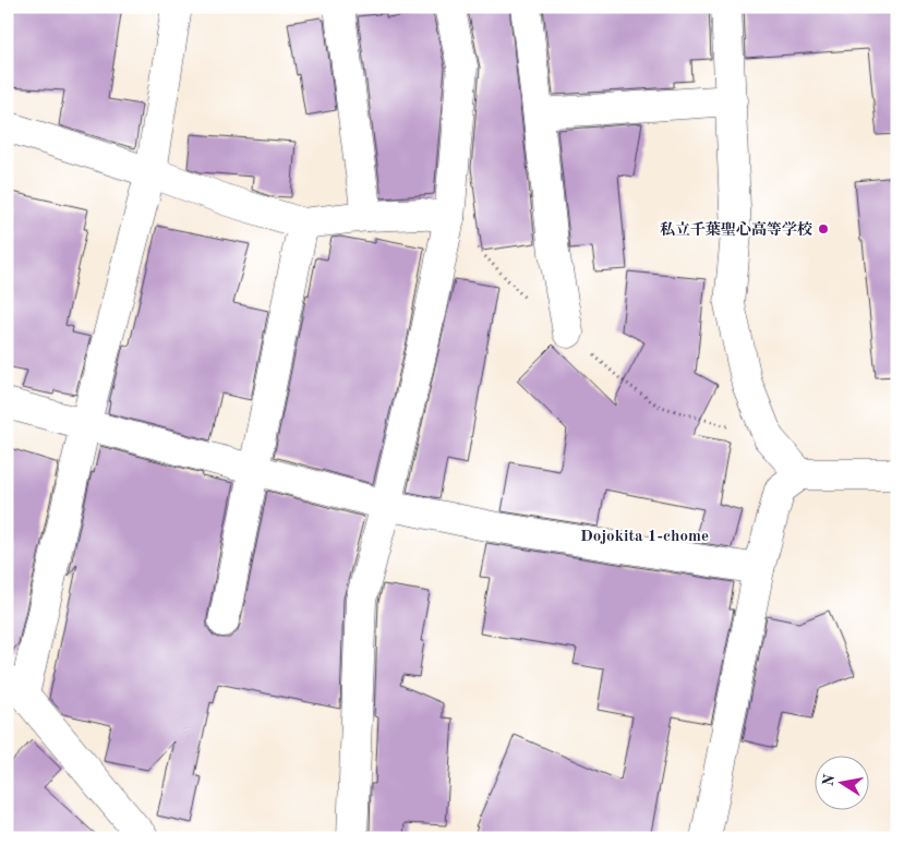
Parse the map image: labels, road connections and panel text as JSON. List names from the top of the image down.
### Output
{
  "districts": ["Dojokita 1-chome"],
  "places": ["私立千葉聖心高等学校"],
  "north": "left"
}
